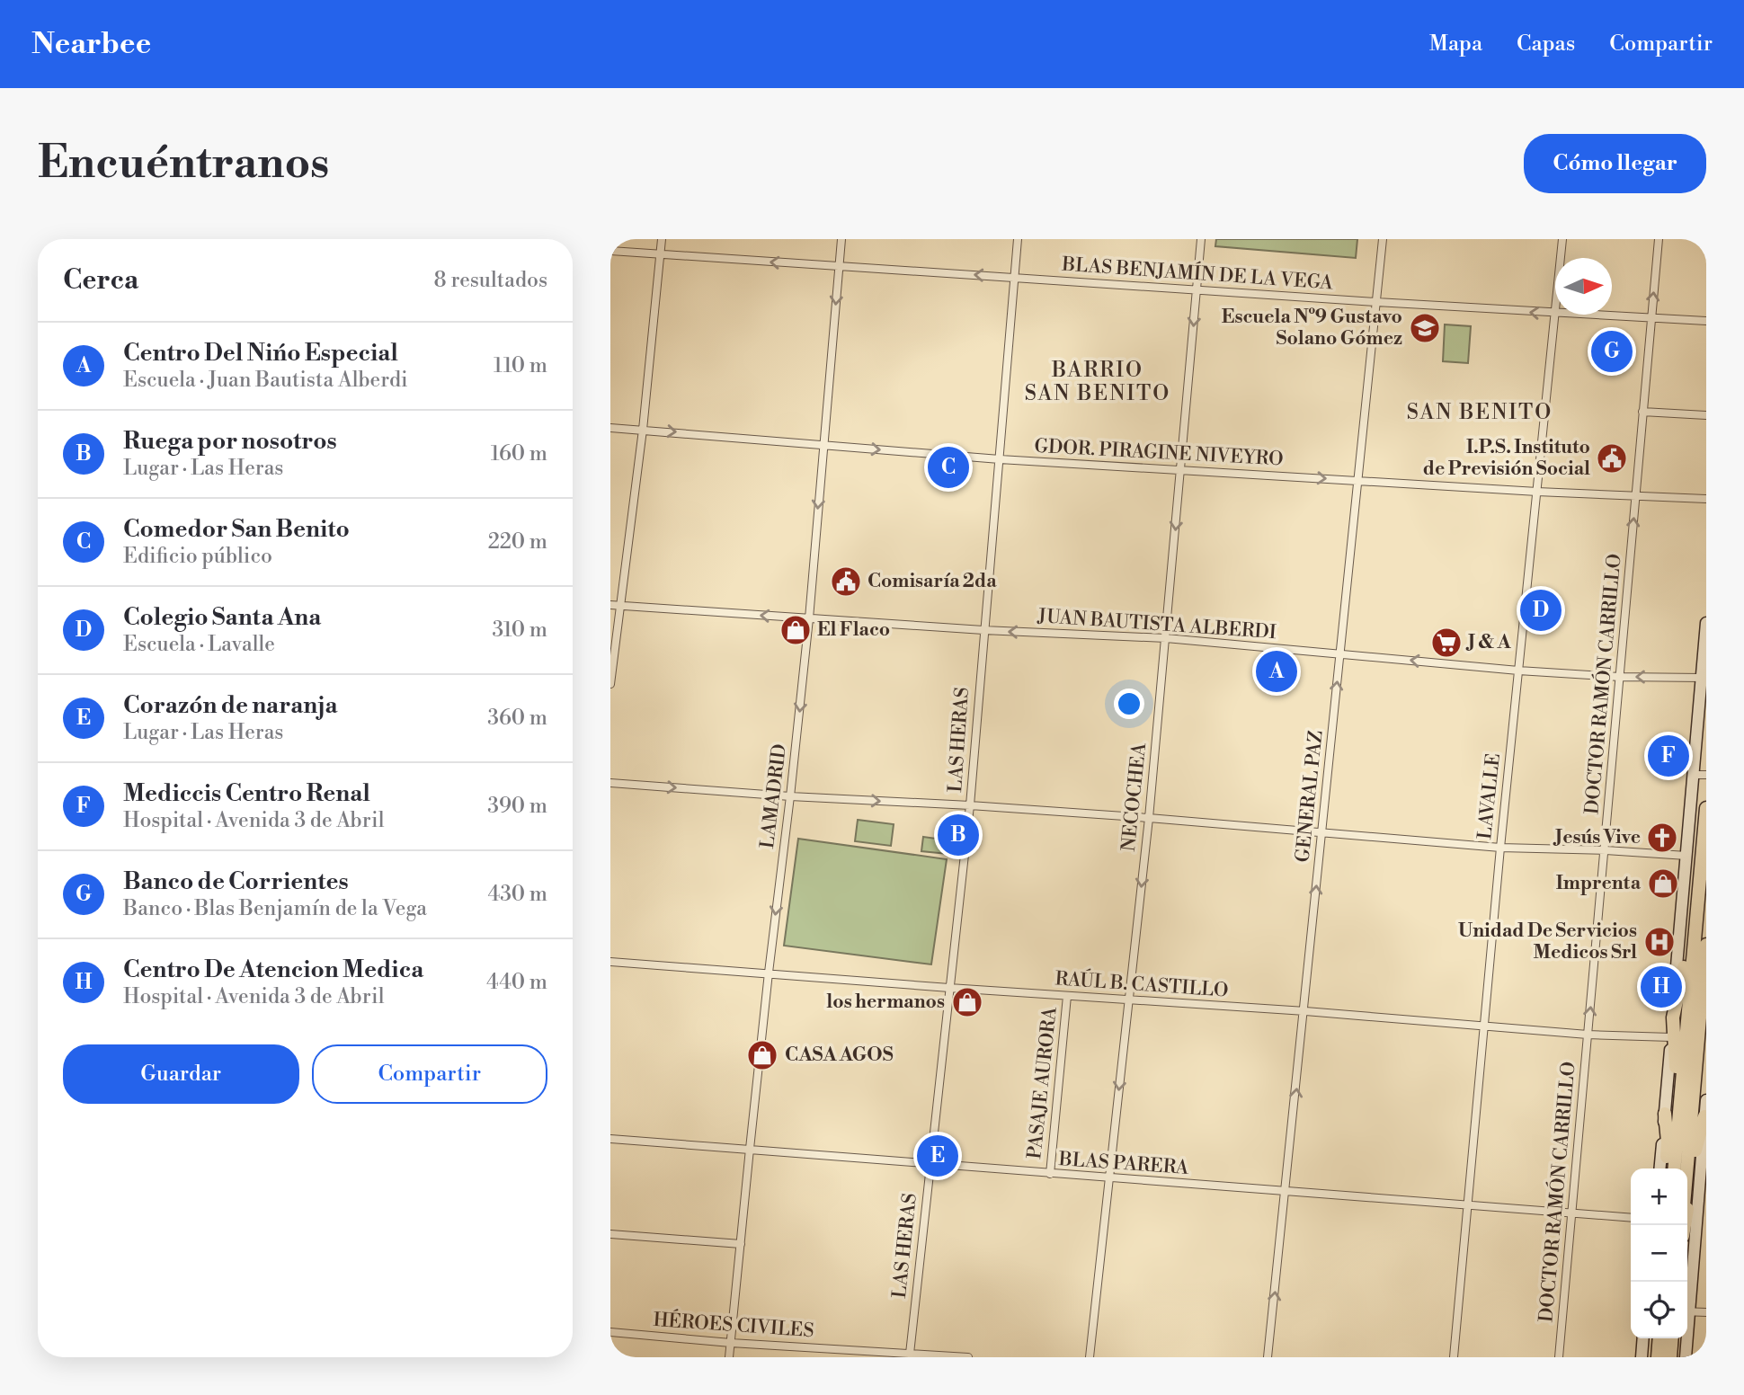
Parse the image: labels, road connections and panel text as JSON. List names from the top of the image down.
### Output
{
  "streets": {
    "street": [
      "BLAS BENJAMÍN DE LA VEGA",
      "GDOR. PIRAGINE NIVEYRO",
      "JUAN BAUTISTA ALBERDI",
      "DOCTOR RAMÓN CARRILLO",
      "LAS HERAS",
      "LAMADRID",
      "GENERAL PAZ",
      "LAVALLE",
      "NECOCHEA",
      "RAÚL B. CASTILLO",
      "PASAJE AURORA",
      "BLAS PARERA",
      "HÉROES CIVILES"
    ]
  },
  "crossings": [
    ["BLAS BENJAMÍN DE LA VEGA", "DOCTOR RAMÓN CARRILLO"],
    ["BLAS BENJAMÍN DE LA VEGA", "LAS HERAS"],
    ["BLAS BENJAMÍN DE LA VEGA", "LAMADRID"],
    ["BLAS BENJAMÍN DE LA VEGA", "GENERAL PAZ"],
    ["BLAS BENJAMÍN DE LA VEGA", "NECOCHEA"],
    ["GDOR. PIRAGINE NIVEYRO", "DOCTOR RAMÓN CARRILLO"],
    ["GDOR. PIRAGINE NIVEYRO", "LAS HERAS"],
    ["GDOR. PIRAGINE NIVEYRO", "LAMADRID"],
    ["GDOR. PIRAGINE NIVEYRO", "GENERAL PAZ"],
    ["GDOR. PIRAGINE NIVEYRO", "LAVALLE"],
    ["GDOR. PIRAGINE NIVEYRO", "NECOCHEA"],
    ["JUAN BAUTISTA ALBERDI", "DOCTOR RAMÓN CARRILLO"],
    ["JUAN BAUTISTA ALBERDI", "LAS HERAS"],
    ["JUAN BAUTISTA ALBERDI", "LAMADRID"],
    ["JUAN BAUTISTA ALBERDI", "GENERAL PAZ"],
    ["JUAN BAUTISTA ALBERDI", "LAVALLE"],
    ["JUAN BAUTISTA ALBERDI", "NECOCHEA"],
    ["DOCTOR RAMÓN CARRILLO", "RAÚL B. CASTILLO"],
    ["DOCTOR RAMÓN CARRILLO", "BLAS PARERA"],
    ["LAS HERAS", "RAÚL B. CASTILLO"],
    ["LAS HERAS", "BLAS PARERA"],
    ["LAS HERAS", "HÉROES CIVILES"],
    ["LAMADRID", "RAÚL B. CASTILLO"],
    ["LAMADRID", "BLAS PARERA"],
    ["LAMADRID", "HÉROES CIVILES"],
    ["GENERAL PAZ", "RAÚL B. CASTILLO"],
    ["GENERAL PAZ", "BLAS PARERA"],
    ["LAVALLE", "RAÚL B. CASTILLO"],
    ["LAVALLE", "BLAS PARERA"],
    ["NECOCHEA", "RAÚL B. CASTILLO"],
    ["NECOCHEA", "BLAS PARERA"],
    ["RAÚL B. CASTILLO", "PASAJE AURORA"],
    ["PASAJE AURORA", "BLAS PARERA"]
  ],
  "one_way": [
    "BLAS BENJAMÍN DE LA VEGA",
    "GDOR. PIRAGINE NIVEYRO",
    "JUAN BAUTISTA ALBERDI",
    "DOCTOR RAMÓN CARRILLO",
    "LAMADRID",
    "GENERAL PAZ",
    "NECOCHEA"
  ],
  "districts": ["BARRIO SAN BENITO", "SAN BENITO"],
  "places": {
    "school or university": ["Escuela Nº9 Gustavo Solano Gómez"],
    "public building": ["I.P.S. Instituto de Previsión Social", "Comisaría 2da"],
    "shop": [
      "El Flaco",
      "Imprenta",
      "los hermanos",
      "CASA AGOS"
    ],
    "supermarket": ["J & A"],
    "church": ["Jesús Vive"],
    "hospital": ["Unidad De Servicios Medicos Srl"]
  },
  "north": "right",
  "page": {
    "header": "Nearbee",
    "nav": ["Mapa", "Capas", "Compartir"],
    "buttons": [
      "Cómo llegar",
      ["Guardar", "Compartir"]
    ],
    "title": "Encuéntranos",
    "heading": ["Cerca", "8 resultados"],
    "list": [
      {
        "mark": "A",
        "name": "Centro Del Nińo Especial",
        "note": "Escuela · Juan Bautista Alberdi",
        "value": "110 m"
      },
      {
        "mark": "B",
        "name": "Ruega por nosotros",
        "note": "Lugar · Las Heras",
        "value": "160 m"
      },
      {
        "mark": "C",
        "name": "Comedor San Benito",
        "note": "Edificio público",
        "value": "220 m"
      },
      {
        "mark": "D",
        "name": "Colegio Santa Ana",
        "note": "Escuela · Lavalle",
        "value": "310 m"
      },
      {
        "mark": "E",
        "name": "Corazón de naranja",
        "note": "Lugar · Las Heras",
        "value": "360 m"
      },
      {
        "mark": "F",
        "name": "Mediccis Centro Renal",
        "note": "Hospital · Avenida 3 de Abril",
        "value": "390 m"
      },
      {
        "mark": "G",
        "name": "Banco de Corrientes",
        "note": "Banco · Blas Benjamín de la Vega",
        "value": "430 m"
      },
      {
        "mark": "H",
        "name": "Centro De Atencion Medica",
        "note": "Hospital · Avenida 3 de Abril",
        "value": "440 m"
      }
    ],
    "pins": [
      "G",
      "C",
      "D",
      "A",
      "F",
      "B",
      "H",
      "E"
    ],
    "map_buttons": ["+", "−"]
  }
}
